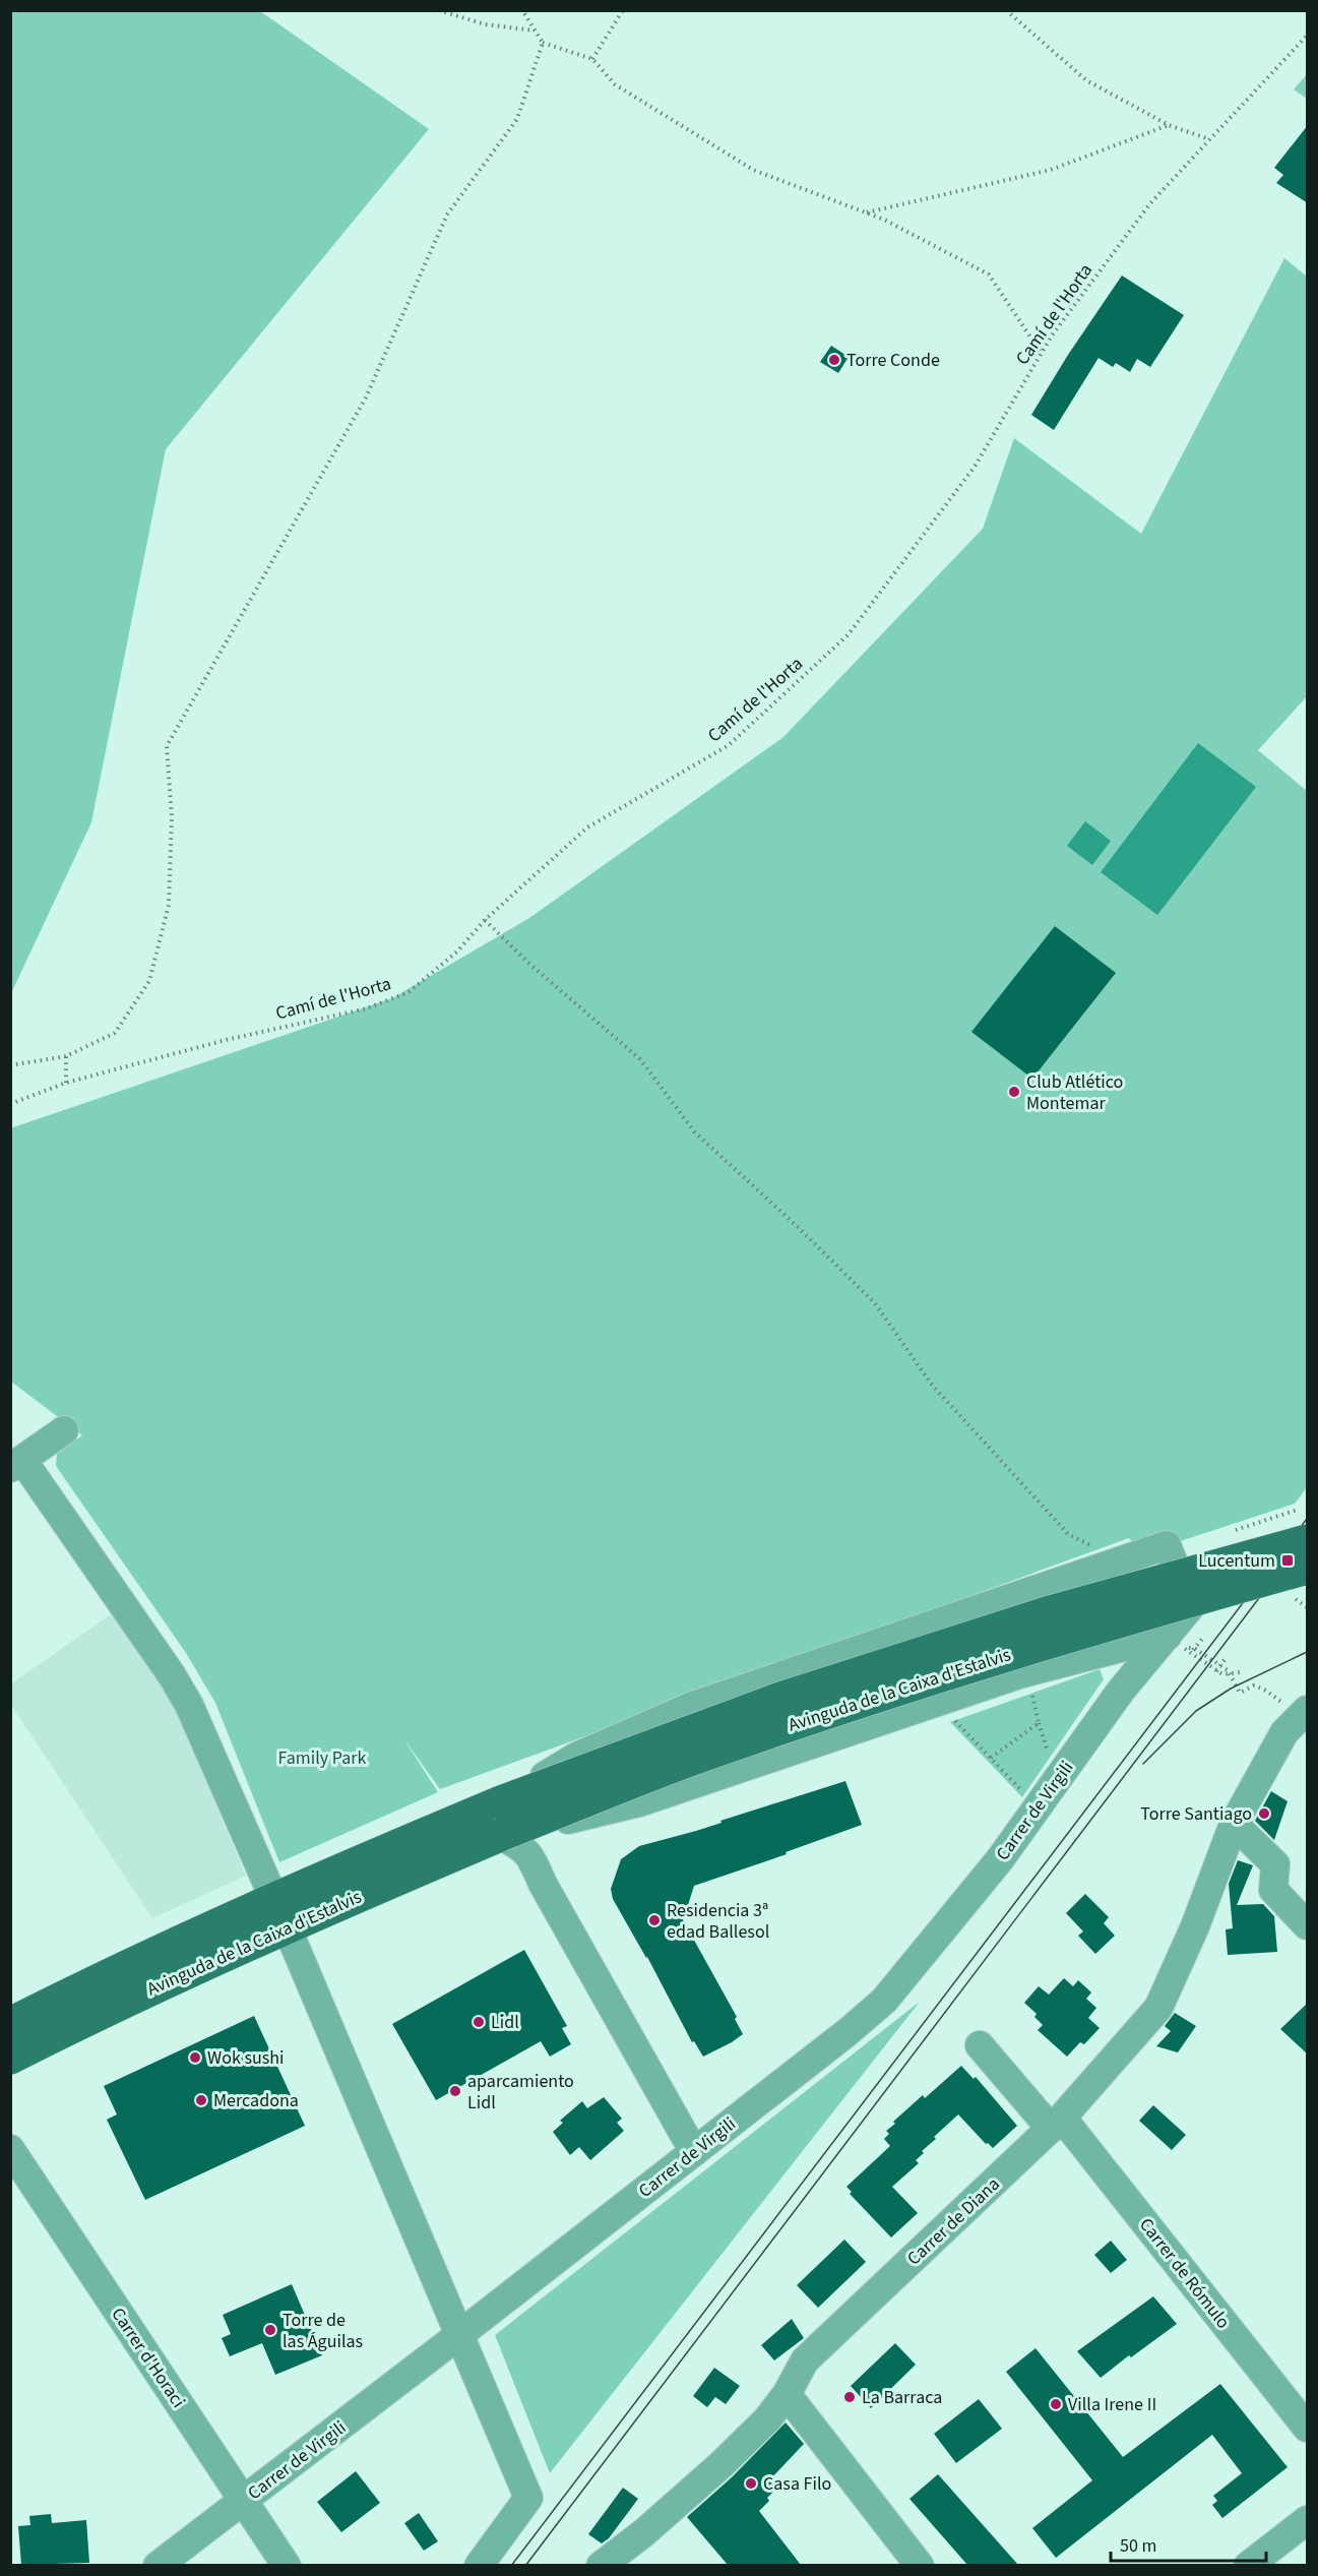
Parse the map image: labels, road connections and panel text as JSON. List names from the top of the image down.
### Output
{
  "streets": {
    "main road": ["Avinguda de la Caixa d'Estalvis"],
    "street": [
      "Carrer de Virgili",
      "Carrer de Diana",
      "Carrer de Rómulo",
      "Carrer d'Horaci"
    ],
    "path": ["Camí de l'Horta"]
  },
  "crossings": [
    ["Avinguda de la Caixa d'Estalvis", "Carrer de Virgili"],
    ["Carrer de Virgili", "Carrer d'Horaci"],
    ["Carrer de Diana", "Carrer de Rómulo"]
  ],
  "parks": ["Family Park"],
  "places": {
    "other": [
      "Torre Conde",
      "Club Atlético Montemar",
      "Torre Santiago",
      "Residencia 3ª edad Ballesol",
      "Lidl",
      "Wok sushi",
      "aparcamiento Lidl",
      "Mercadona",
      "Torre de las Águilas",
      "La Barraca",
      "Villa Irene II",
      "Casa Filo"
    ],
    "transit": ["Lucentum"]
  },
  "scale_bar": "50 m"
}
